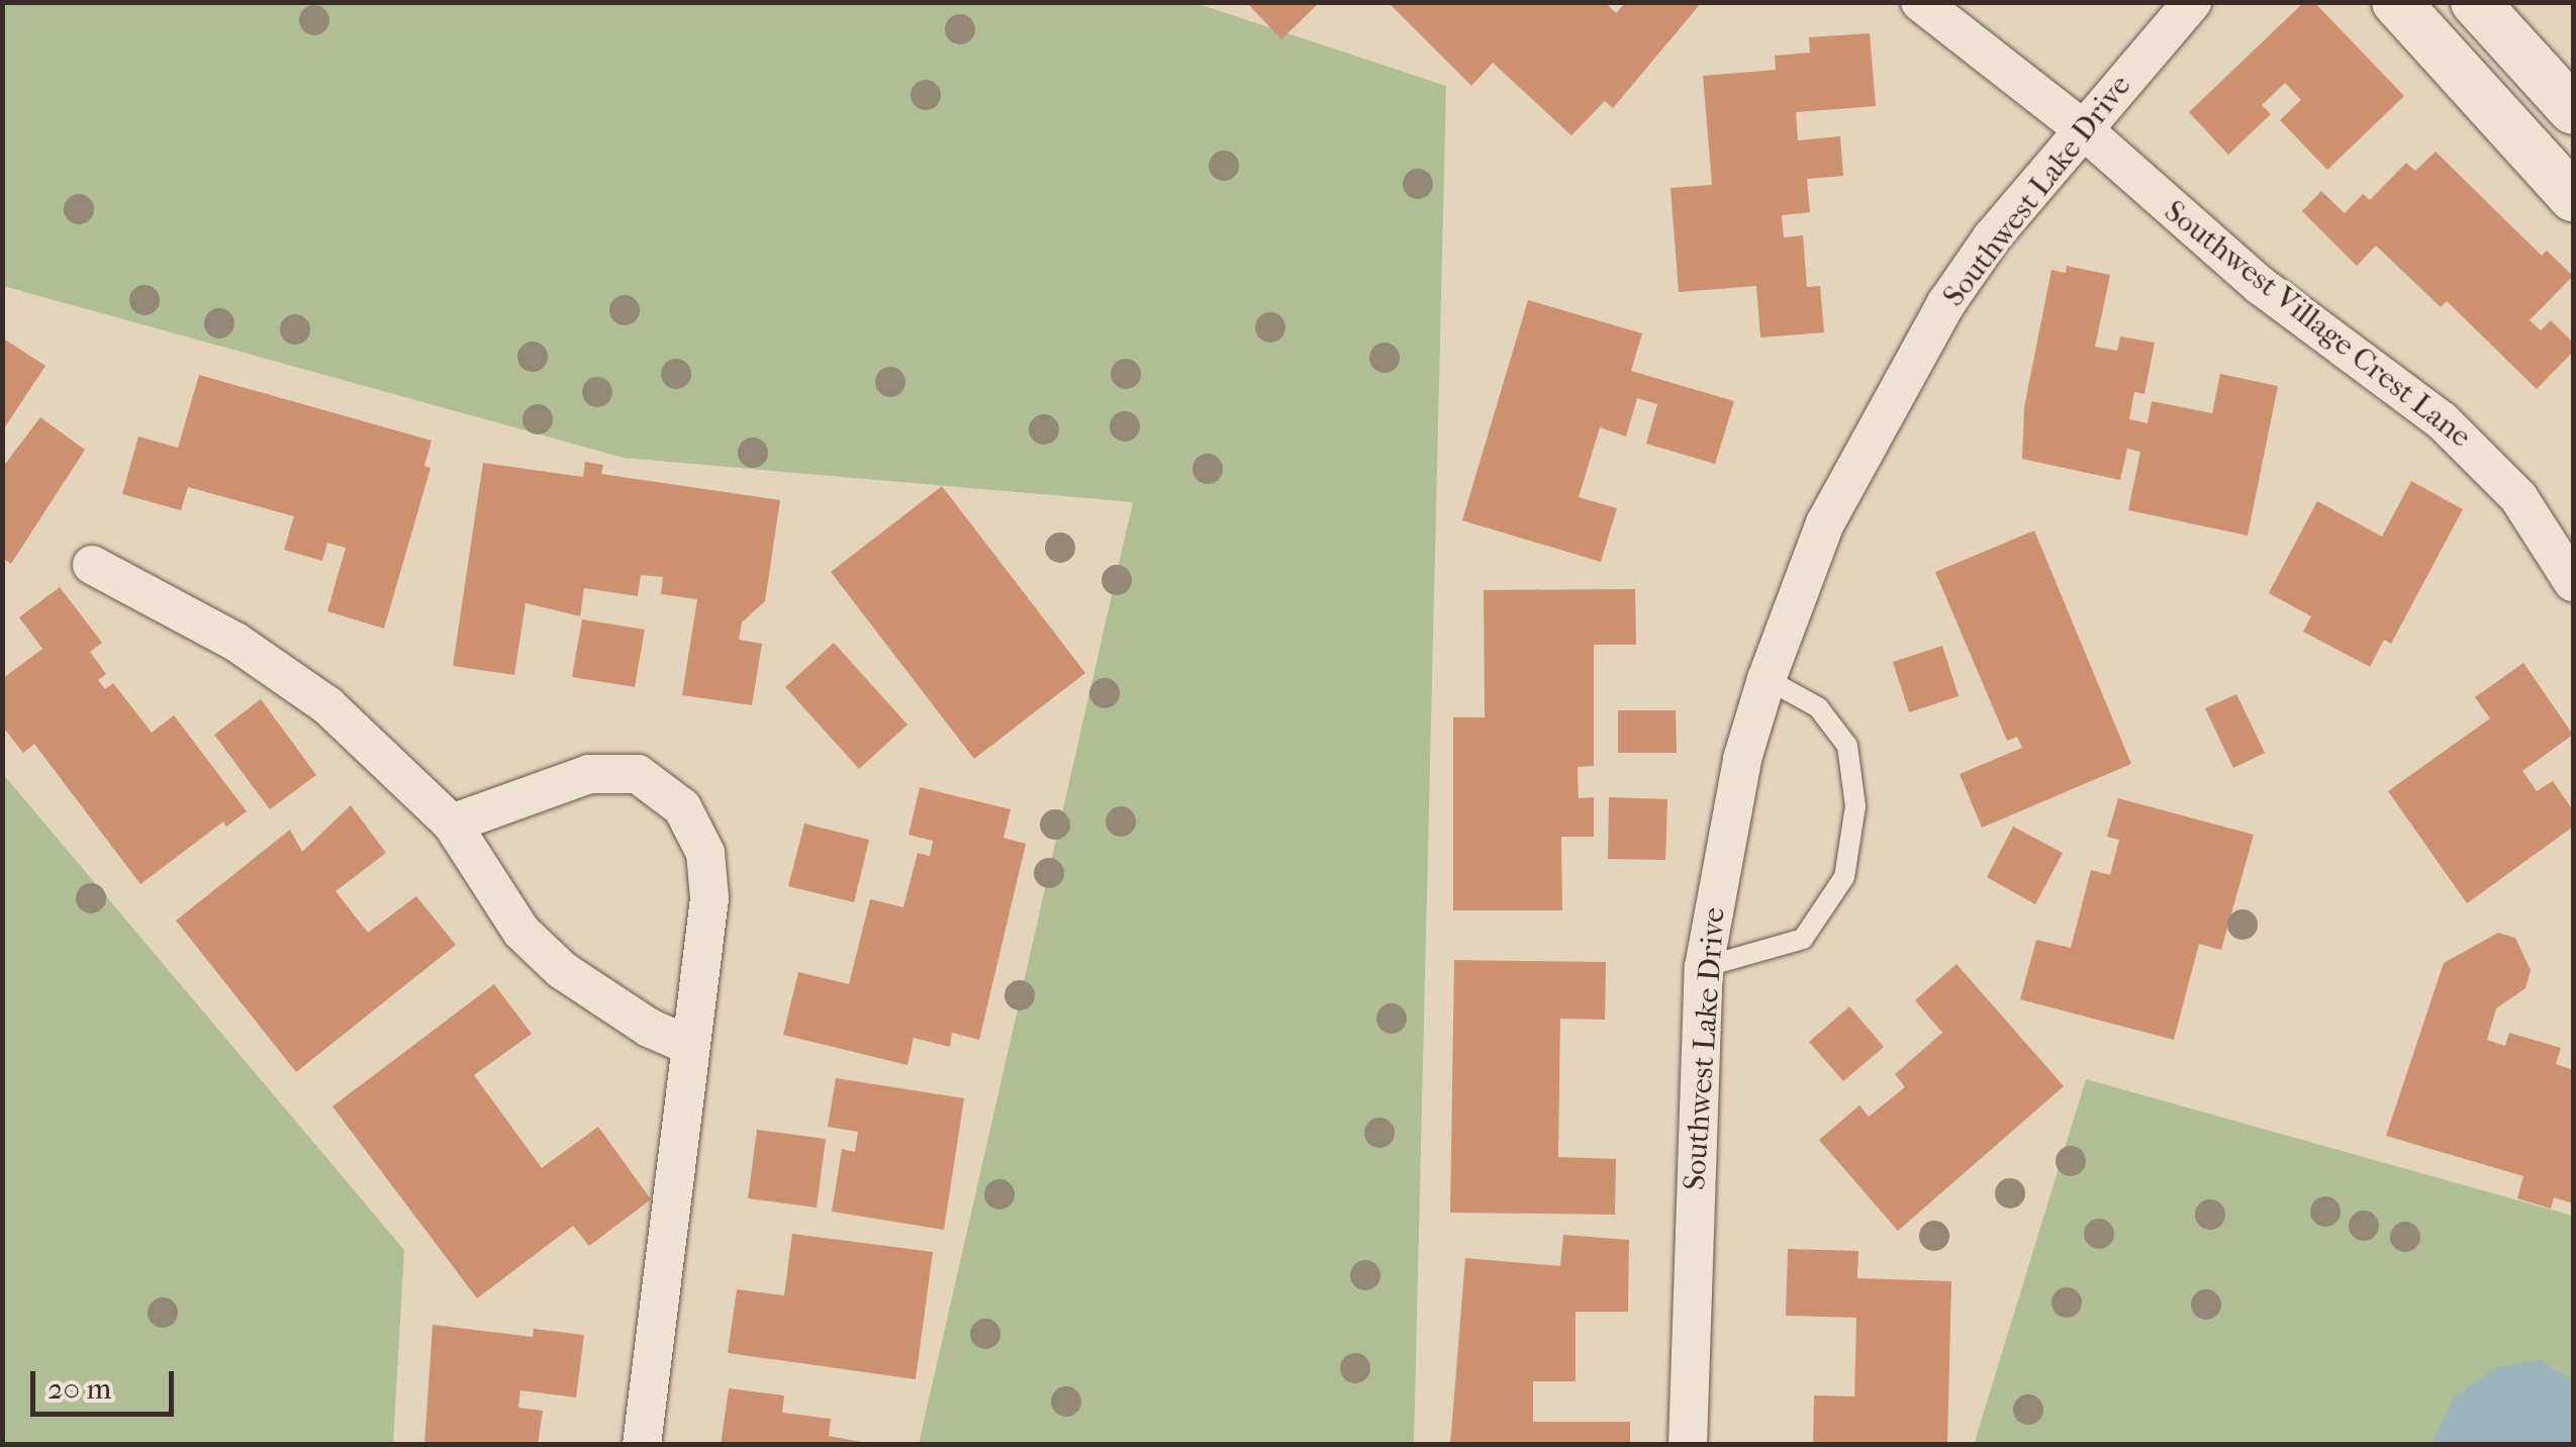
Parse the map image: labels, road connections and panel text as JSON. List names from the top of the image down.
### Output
{
  "streets": {
    "street": ["Southwest Lake Drive", "Southwest Village Crest Lane"]
  },
  "crossings": [
    ["Southwest Lake Drive", "Southwest Village Crest Lane"]
  ],
  "scale_bar": "20 m"
}
